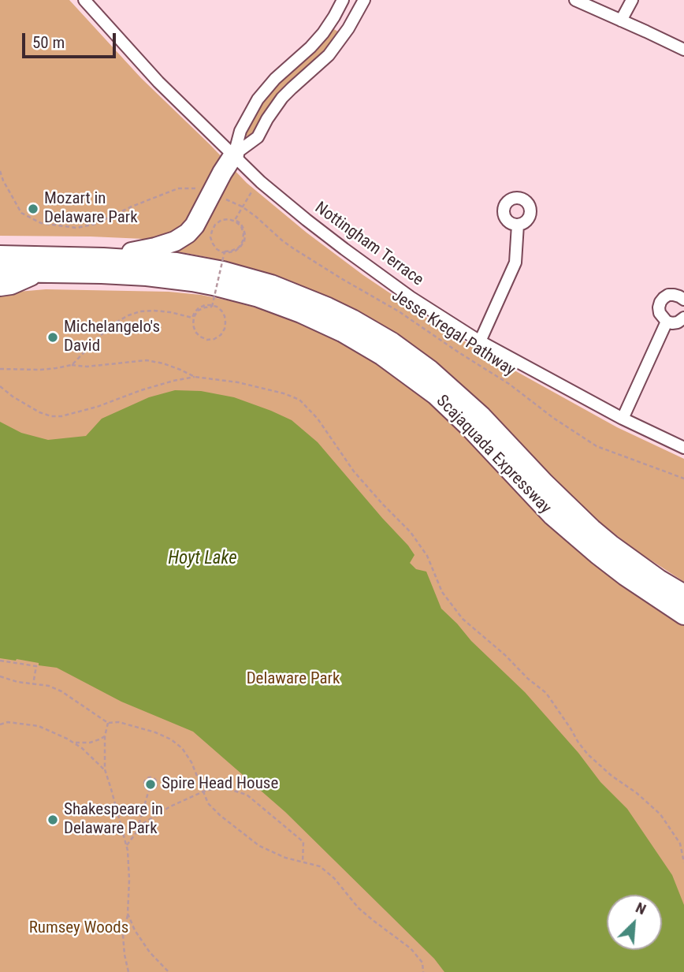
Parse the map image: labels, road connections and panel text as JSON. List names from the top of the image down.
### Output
{
  "streets": {
    "highway": ["Scajaquada Expressway"],
    "street": ["Nottingham Terrace"],
    "path": ["Jesse Kregal Pathway"]
  },
  "water": ["Hoyt Lake"],
  "parks": ["Delaware Park", "Rumsey Woods"],
  "places": [
    "Mozart in Delaware Park",
    "Michelangelo's David",
    "Spire Head House",
    "Shakespeare in Delaware Park"
  ],
  "scale_bar": "50 m",
  "north": "top right"
}
